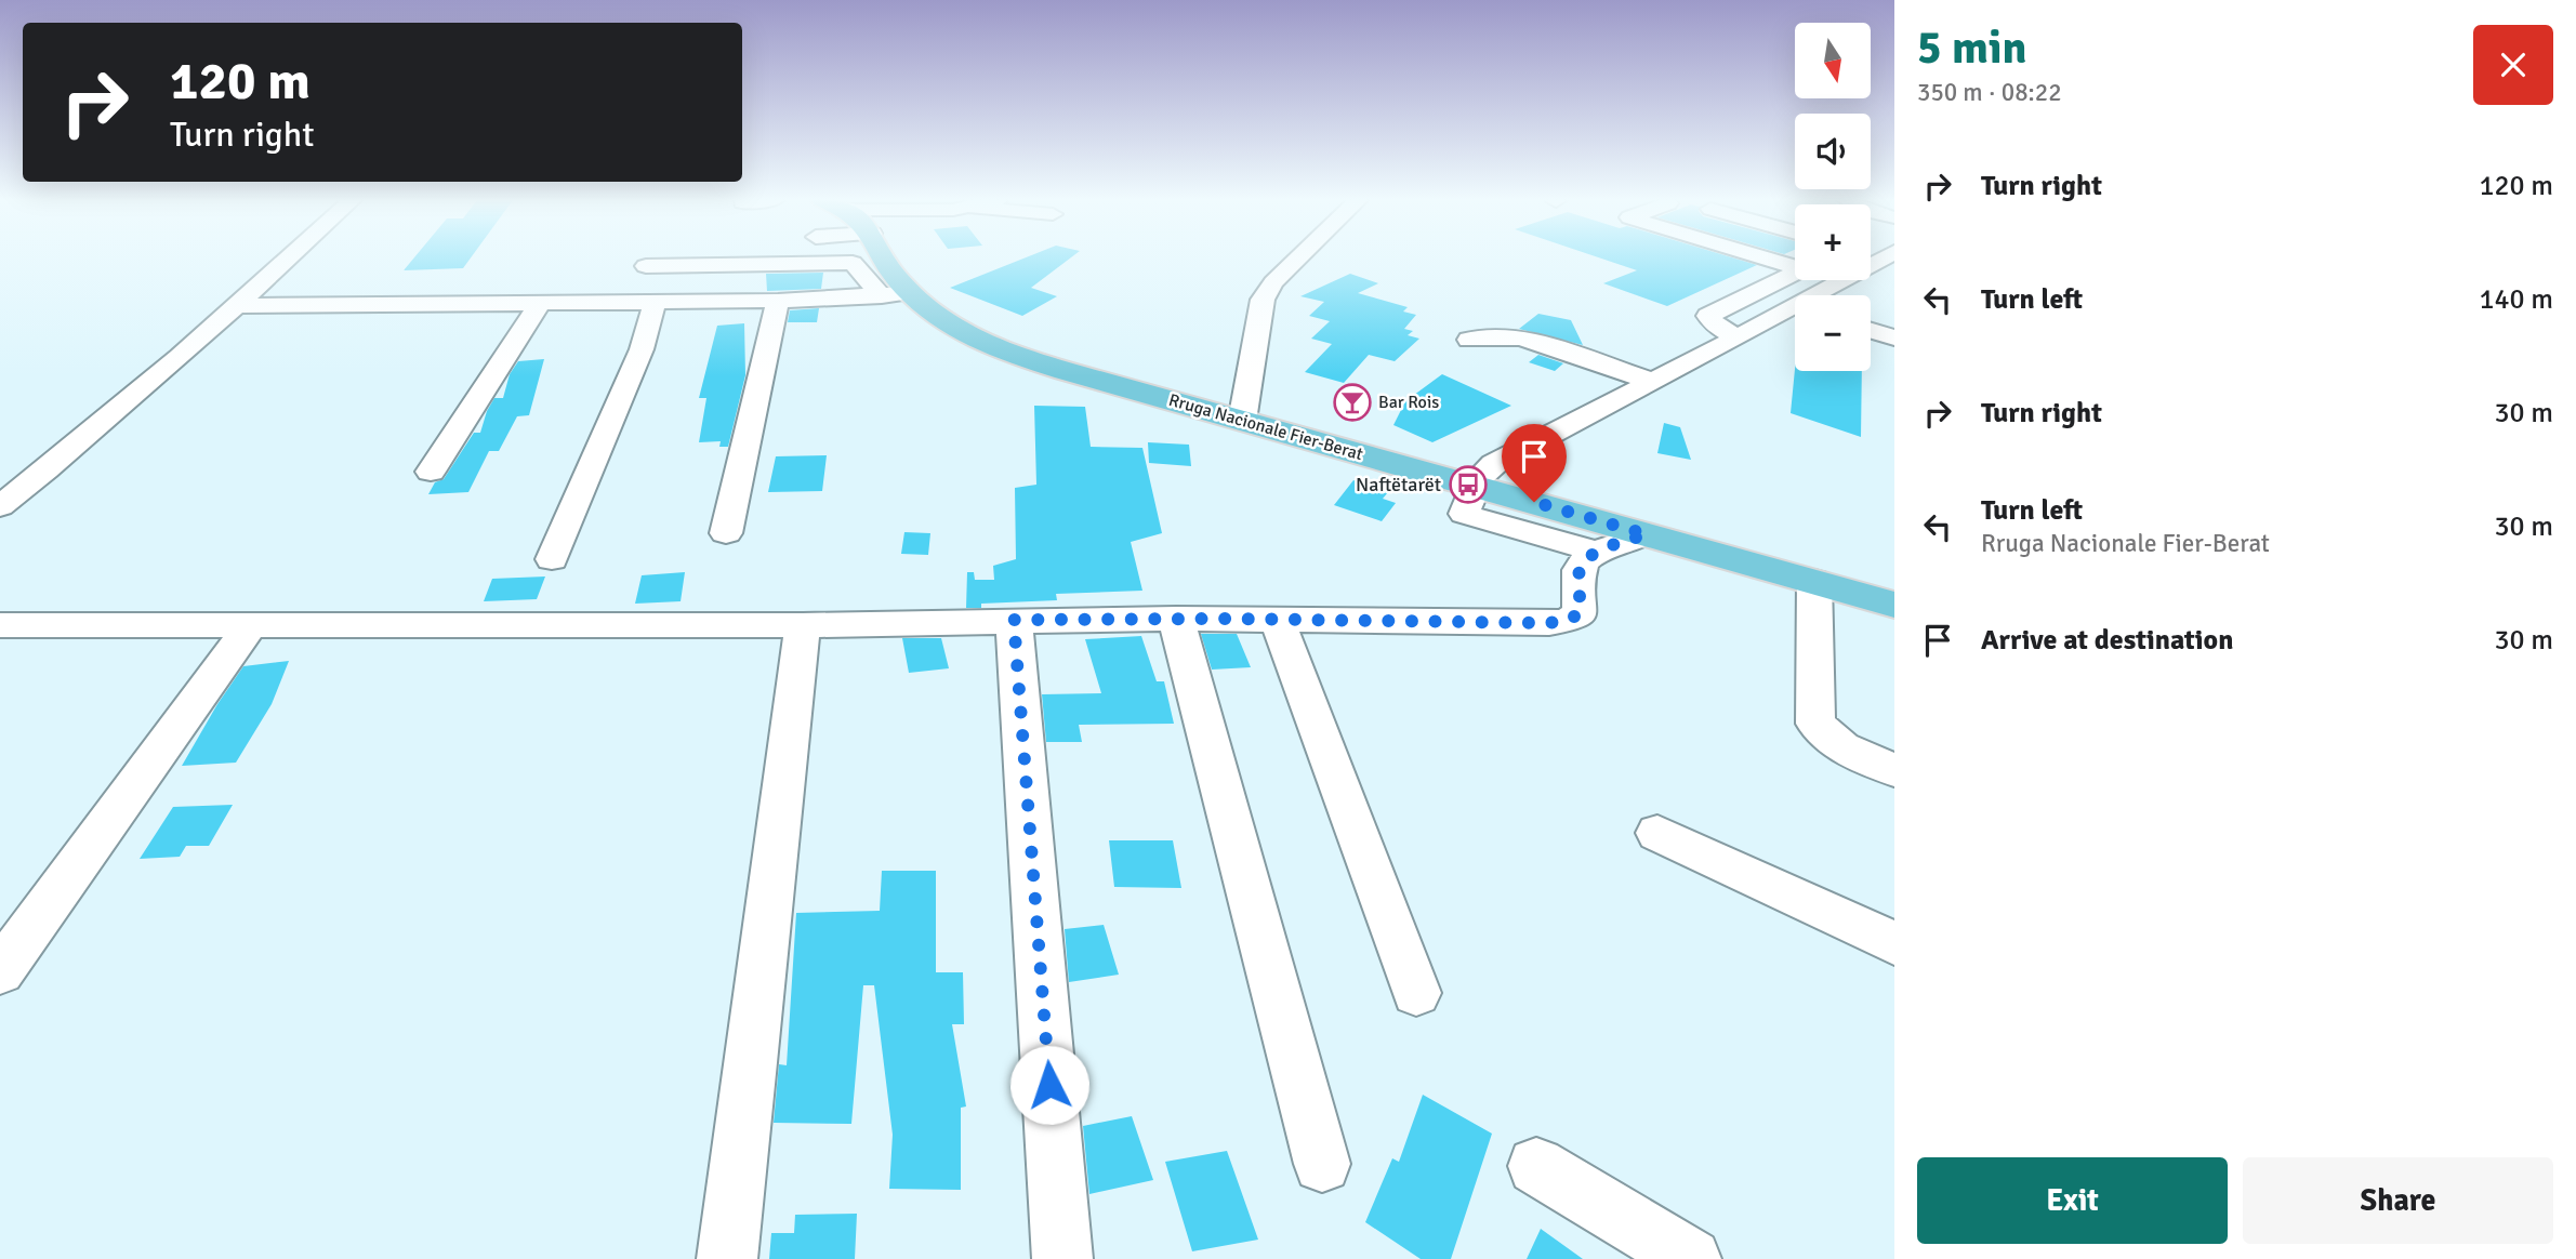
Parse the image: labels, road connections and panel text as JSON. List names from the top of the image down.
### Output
{
  "streets": {
    "main road": ["Rruga Nacionale Fier-Berat"]
  },
  "places": {
    "bar": ["Bar Rois"],
    "bus stop": ["Naftëtarët"]
  },
  "north": "bottom",
  "page": {
    "heading": ["5 min", "350 m · 08:22"],
    "map_buttons": ["+", "−"],
    "turn": ["120 m", "Turn right"],
    "list": [
      {
        "name": "Turn right",
        "value": "120 m"
      },
      {
        "name": "Turn left",
        "value": "140 m"
      },
      {
        "name": "Turn right",
        "value": "30 m"
      },
      {
        "name": "Turn left",
        "note": "Rruga Nacionale Fier-Berat",
        "value": "30 m"
      },
      {
        "name": "Arrive at destination",
        "value": "30 m"
      }
    ],
    "buttons": ["Exit", "Share"]
  }
}
